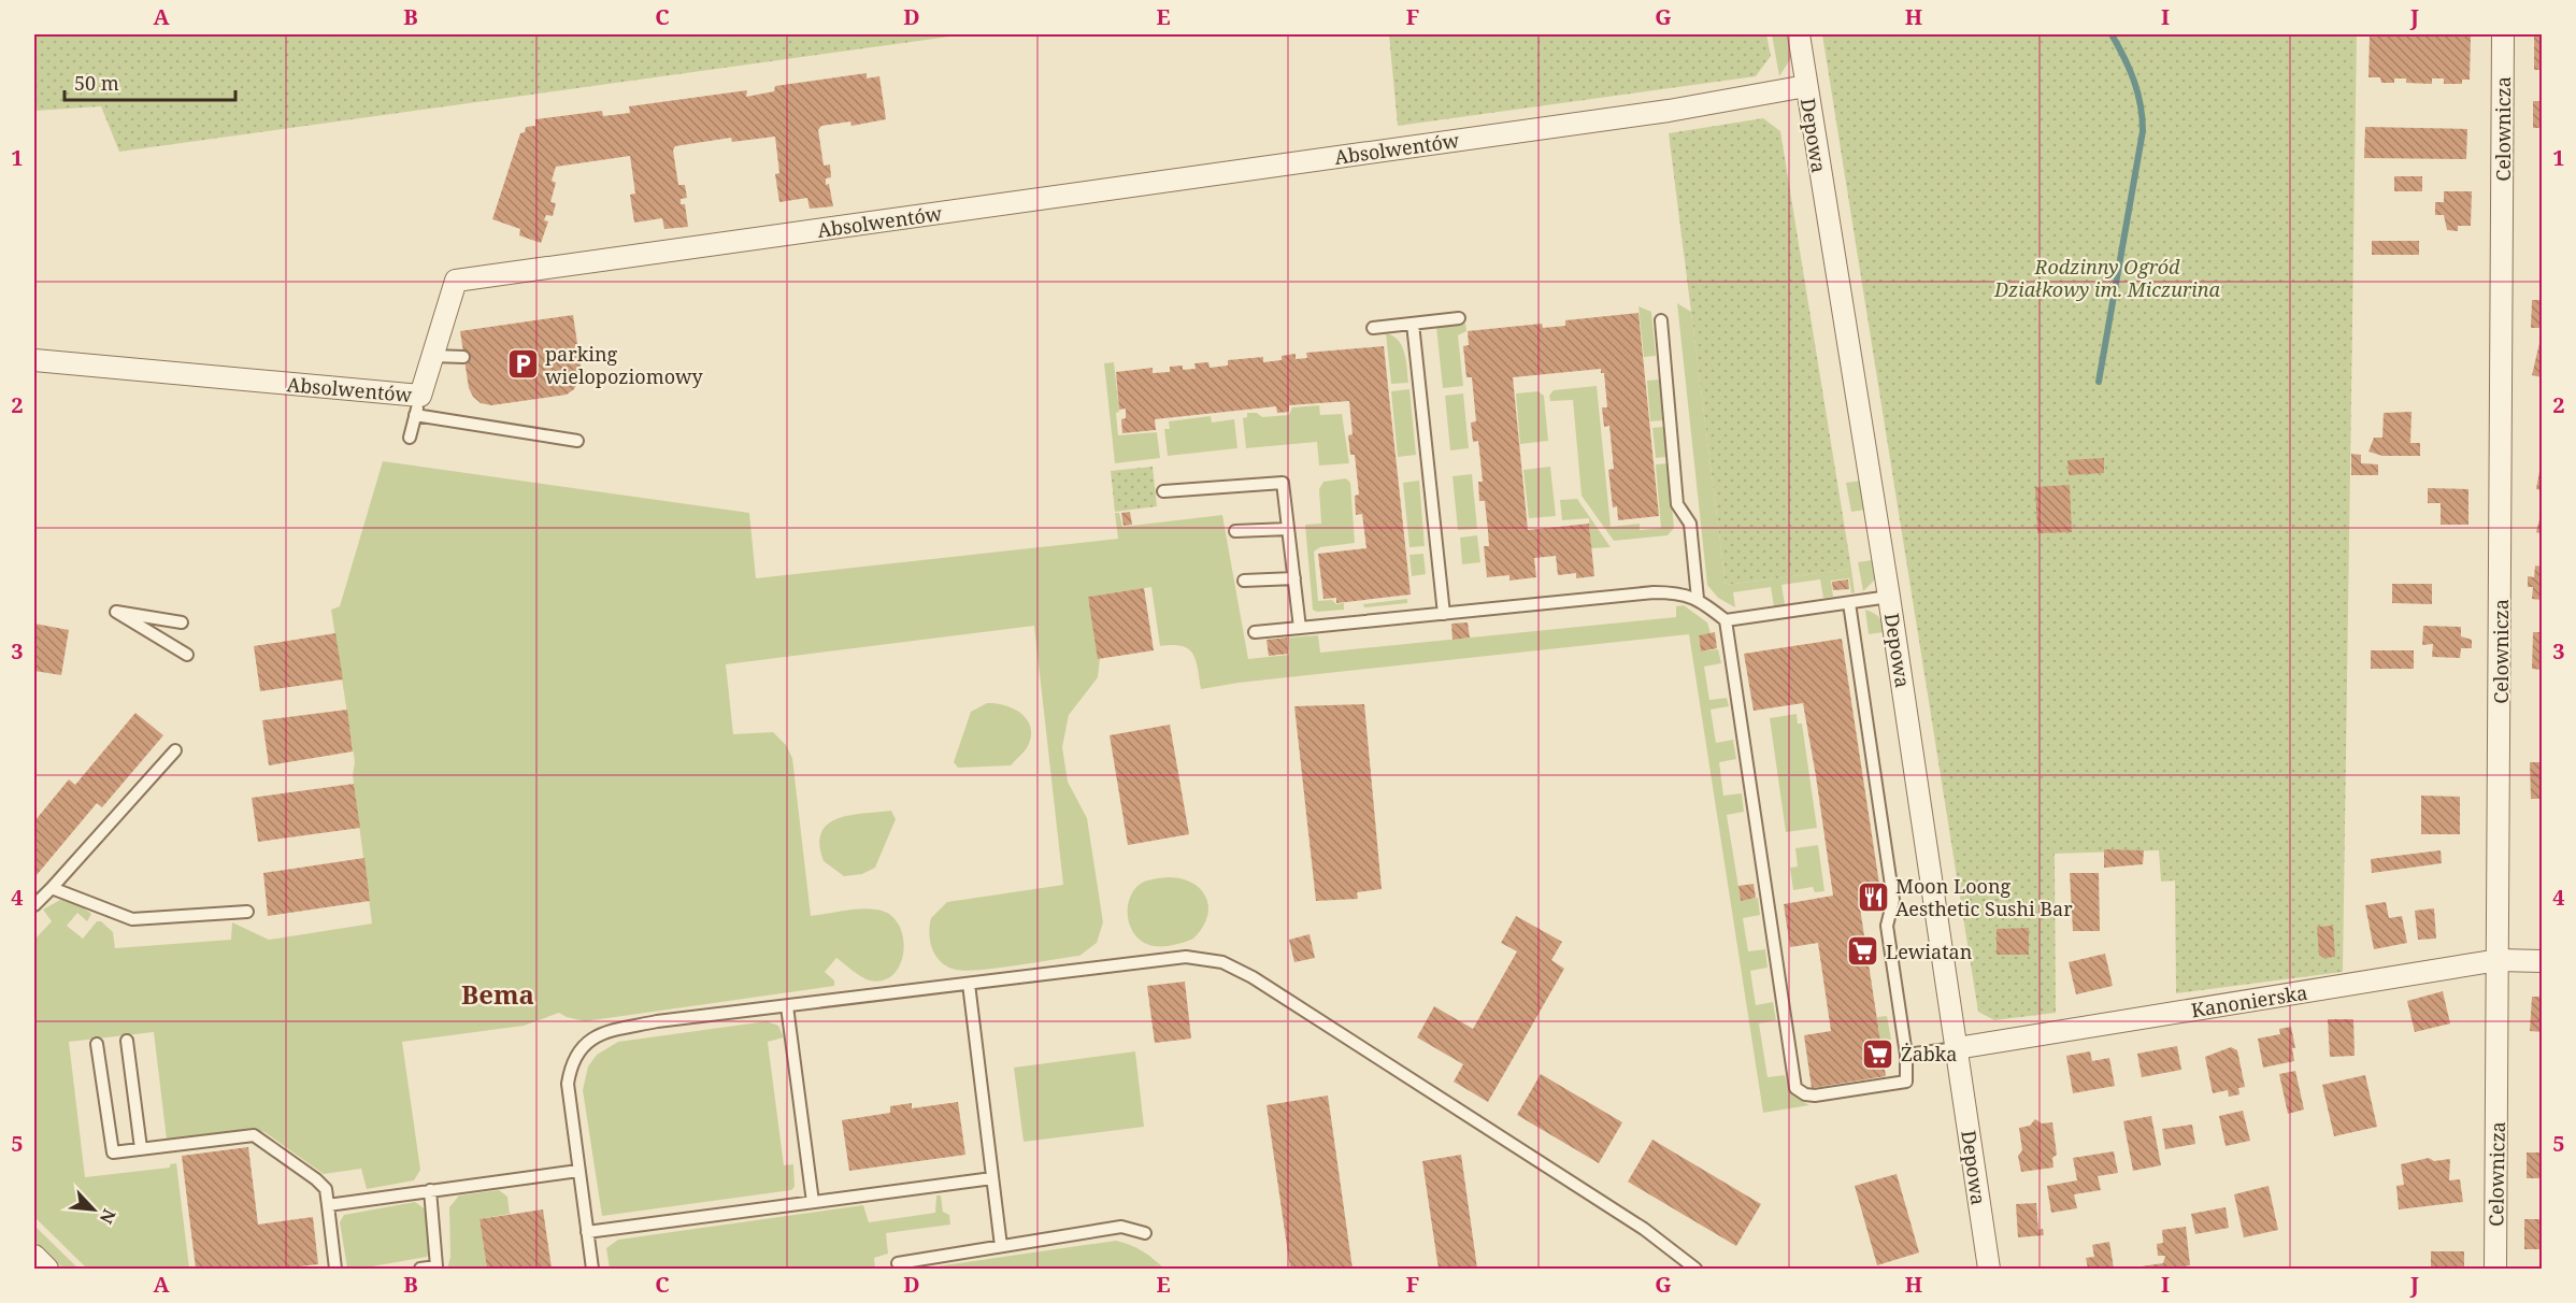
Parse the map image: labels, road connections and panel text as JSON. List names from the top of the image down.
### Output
{
  "streets": {
    "street": [
      "Celownicza",
      "Depowa",
      "Absolwentów",
      "Kanonierska"
    ]
  },
  "crossings": [
    ["Celownicza", "Kanonierska"],
    ["Depowa", "Absolwentów"],
    ["Depowa", "Kanonierska"]
  ],
  "districts": ["Bema"],
  "parks": ["Rodzinny Ogród Działkowy im. Miczurina"],
  "places": {
    "parking": ["parking wielopoziomowy"],
    "restaurant": ["Moon Loong Aesthetic Sushi Bar"],
    "supermarket": ["Lewiatan", "Żabka"]
  },
  "scale_bar": "50 m",
  "north": "bottom right",
  "grid": {
    "columns": [
      "A",
      "B",
      "C",
      "D",
      "E",
      "F",
      "G",
      "H",
      "I",
      "J"
    ],
    "rows": [
      "1",
      "2",
      "3",
      "4",
      "5"
    ]
  }
}
